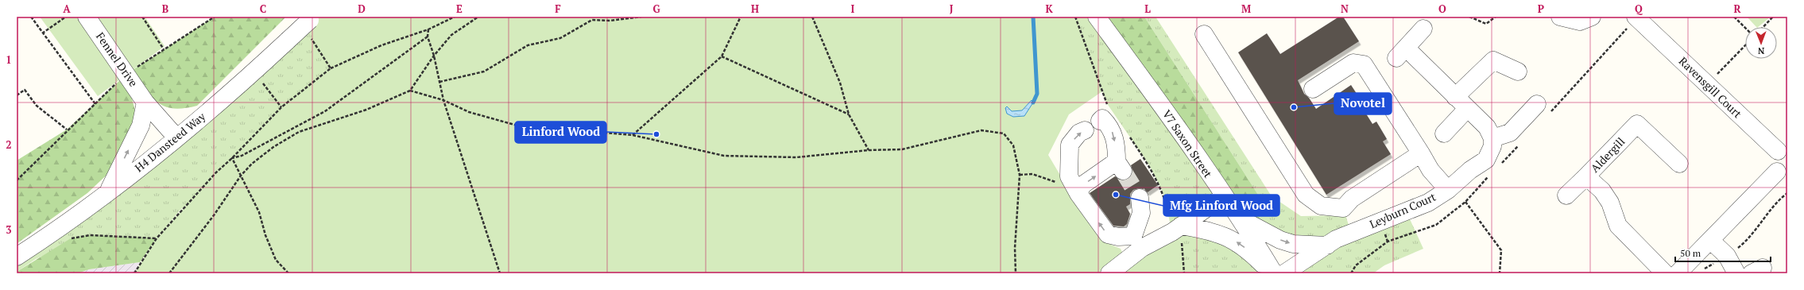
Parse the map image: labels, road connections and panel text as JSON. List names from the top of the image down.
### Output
{
  "streets": {
    "street": [
      "Fennel Drive",
      "Ravensgill Court",
      "H4 Dansteed Way",
      "V7 Saxon Street",
      "Aldergill",
      "Leyburn Court"
    ]
  },
  "crossings": [
    ["Fennel Drive", "H4 Dansteed Way"],
    ["V7 Saxon Street", "Leyburn Court"]
  ],
  "places": ["Novotel", "Linford Wood", "Mfg Linford Wood"],
  "scale_bar": "50 m",
  "north": "bottom",
  "grid": {
    "columns": [
      "A",
      "B",
      "C",
      "D",
      "E",
      "F",
      "G",
      "H",
      "I",
      "J",
      "K",
      "L",
      "M",
      "N",
      "O",
      "P",
      "Q",
      "R"
    ],
    "rows": ["1", "2", "3"]
  }
}
